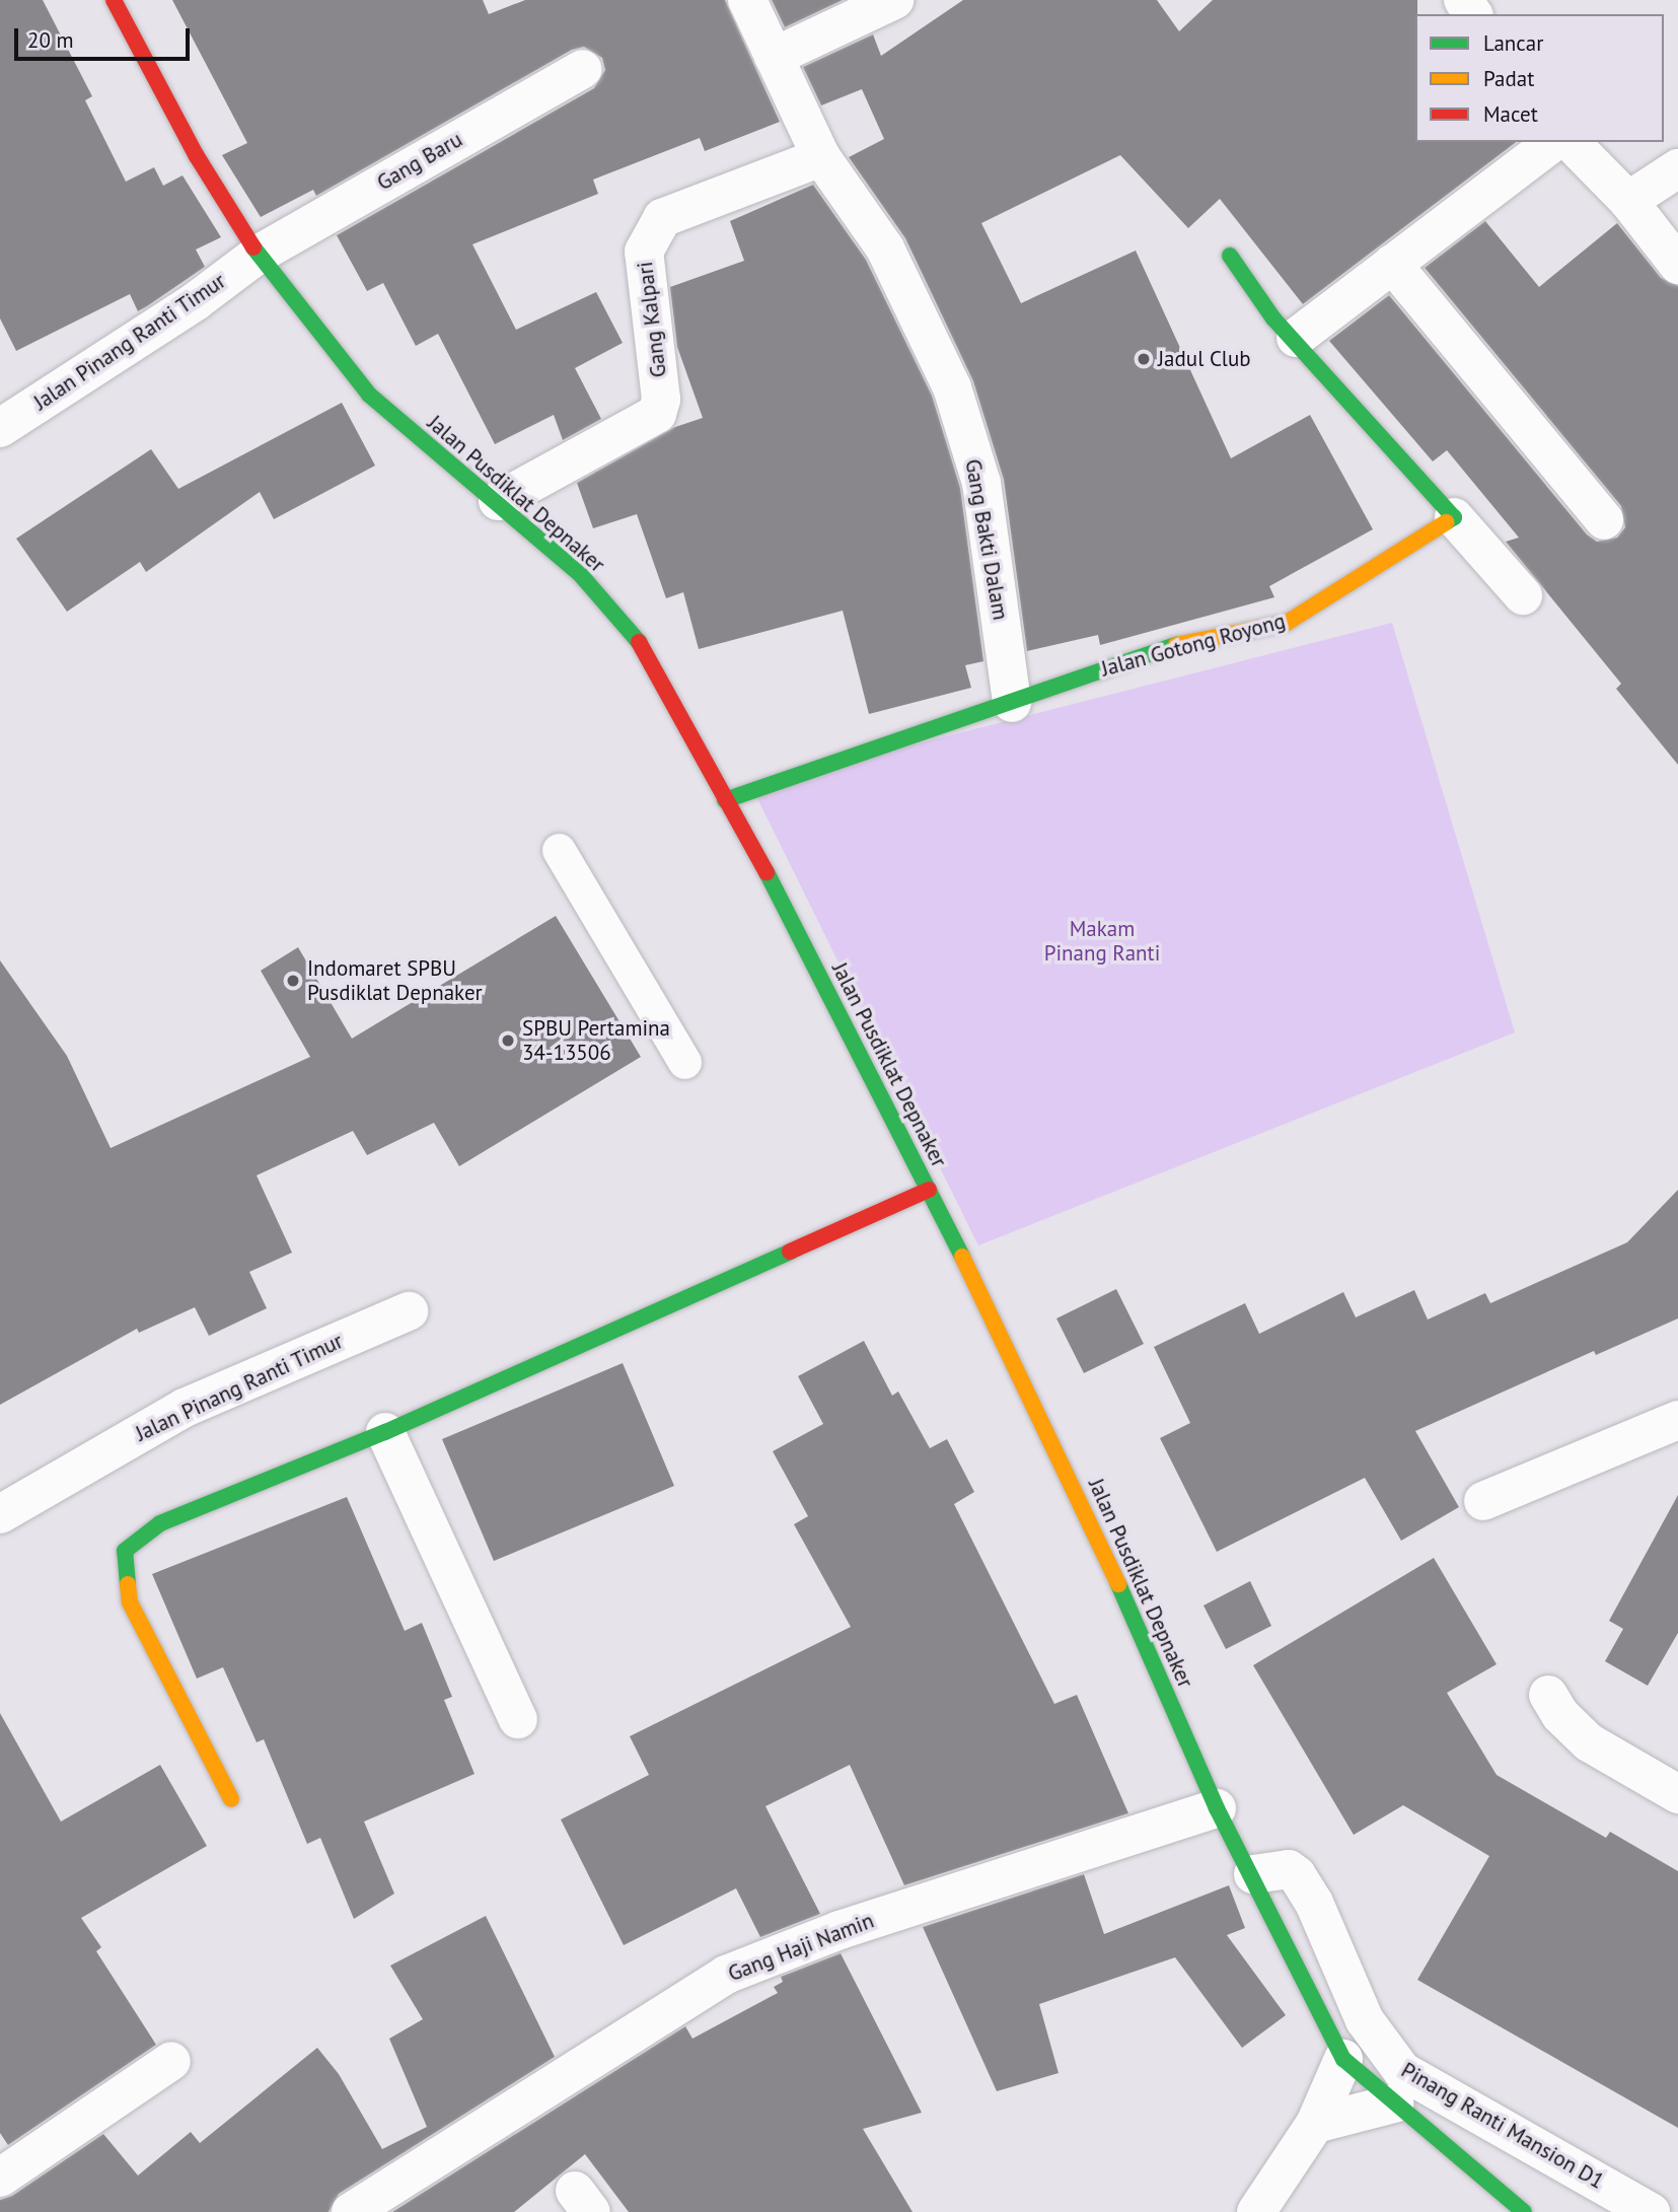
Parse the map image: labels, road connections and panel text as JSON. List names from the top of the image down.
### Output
{
  "streets": {
    "street": [
      "Gang Baru",
      "Gang Kalpari",
      "Jalan Pinang Ranti Timur",
      "Jalan Pusdiklat Depnaker",
      "Gang Bakti Dalam",
      "Jalan Gotong Royong",
      "Gang Haji Namin",
      "Pinang Ranti Mansion D1"
    ]
  },
  "crossings": [
    ["Gang Baru", "Jalan Pinang Ranti Timur"],
    ["Gang Baru", "Jalan Pusdiklat Depnaker"],
    ["Gang Kalpari", "Jalan Pusdiklat Depnaker"],
    ["Gang Kalpari", "Gang Bakti Dalam"],
    ["Jalan Pinang Ranti Timur", "Jalan Pusdiklat Depnaker"],
    ["Jalan Pusdiklat Depnaker", "Gang Haji Namin"],
    ["Jalan Pusdiklat Depnaker", "Pinang Ranti Mansion D1"],
    ["Gang Bakti Dalam", "Jalan Gotong Royong"]
  ],
  "parks": ["Makam Pinang Ranti"],
  "places": ["Jadul Club", "Indomaret SPBU Pusdiklat Depnaker", "SPBU Pertamina 34-13506"],
  "legend": ["Lancar", "Padat", "Macet"],
  "scale_bar": "20 m"
}
